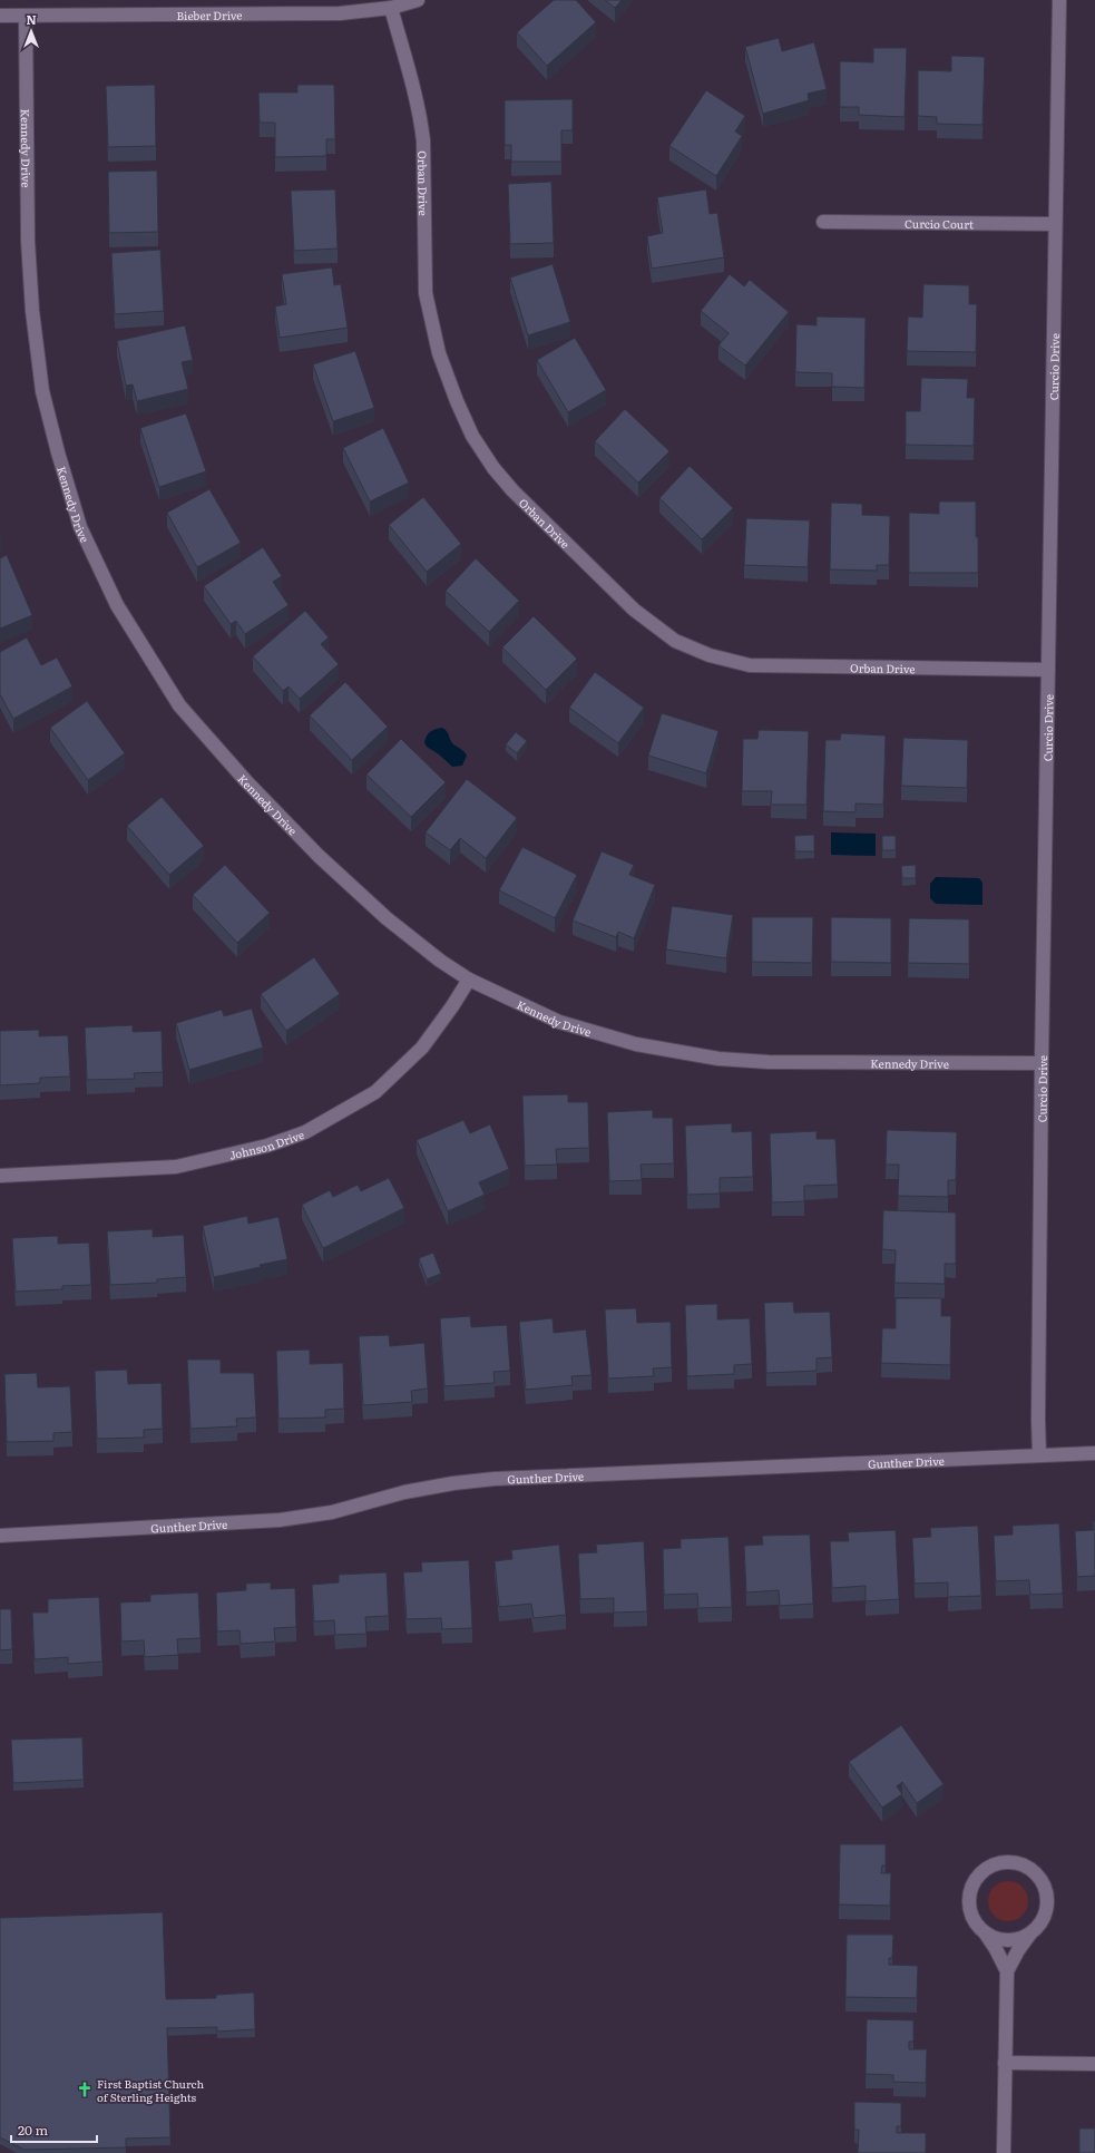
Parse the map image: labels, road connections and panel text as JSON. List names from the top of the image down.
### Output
{
  "streets": {
    "street": [
      "Bieber Drive",
      "Kennedy Drive",
      "Orban Drive",
      "Curcio Court",
      "Curcio Drive",
      "Johnson Drive",
      "Gunther Drive"
    ]
  },
  "crossings": [
    ["Bieber Drive", "Kennedy Drive"],
    ["Bieber Drive", "Orban Drive"],
    ["Kennedy Drive", "Curcio Drive"],
    ["Kennedy Drive", "Johnson Drive"],
    ["Orban Drive", "Curcio Drive"],
    ["Curcio Court", "Curcio Drive"],
    ["Curcio Drive", "Gunther Drive"]
  ],
  "places": {
    "church": ["First Baptist Church of Sterling Heights"]
  },
  "scale_bar": "20 m",
  "north": "top"
}
